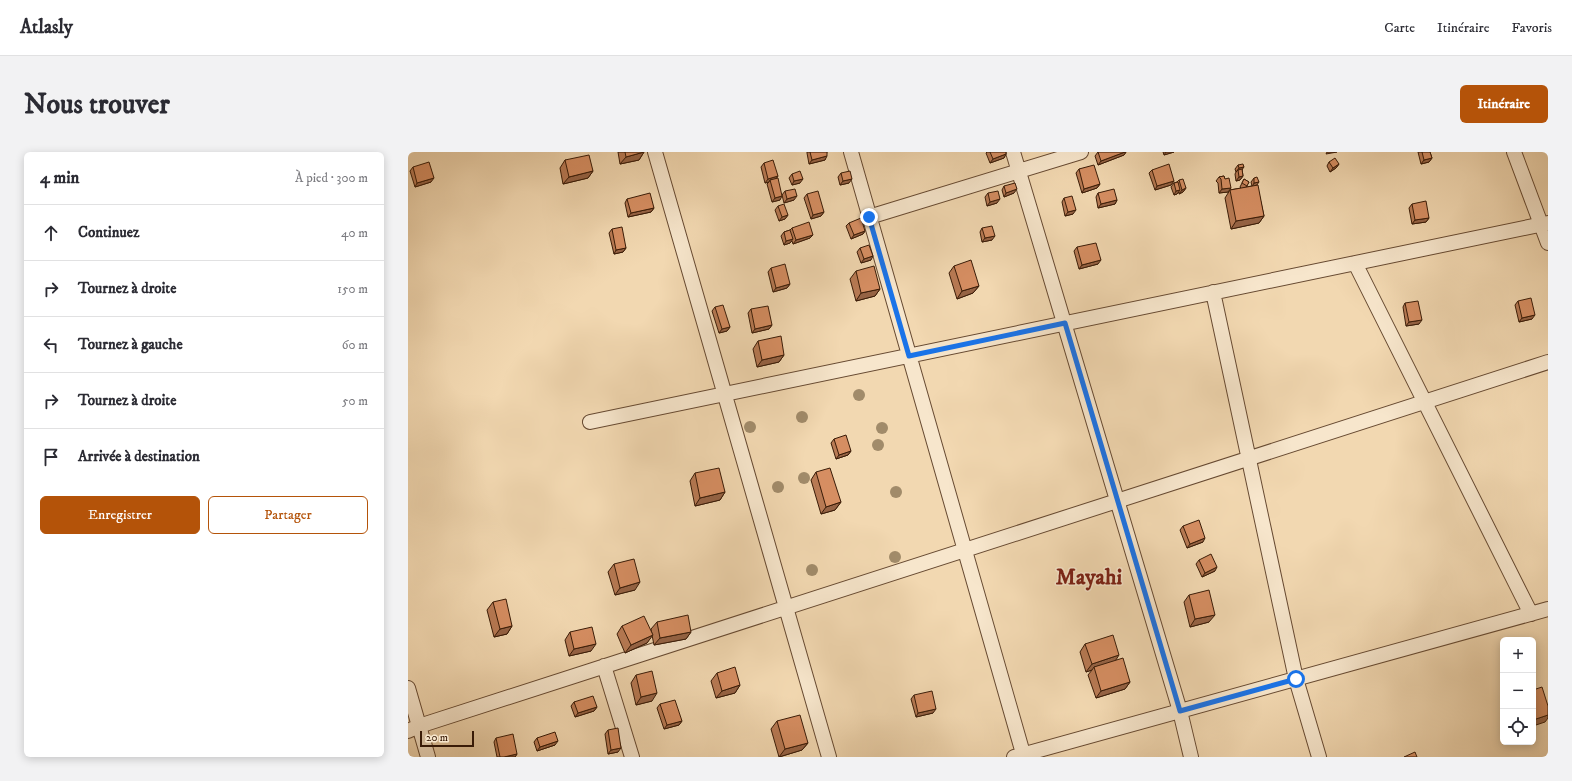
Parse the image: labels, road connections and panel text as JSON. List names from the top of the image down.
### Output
{
  "districts": ["Mayahi"],
  "scale_bar": "20 m",
  "page": {
    "header": "Atlasly",
    "nav": ["Carte", "Itinéraire", "Favoris"],
    "buttons": [
      "Itinéraire",
      ["Enregistrer", "Partager"]
    ],
    "title": "Nous trouver",
    "heading": ["4 min", "À pied · 300 m"],
    "list": [
      ["Continuez", "40 m"],
      ["Tournez à droite", "150 m"],
      ["Tournez à gauche", "60 m"],
      ["Tournez à droite", "50 m"],
      "Arrivée à destination"
    ],
    "map_buttons": ["+", "−"],
    "scale": "20 m"
  }
}
